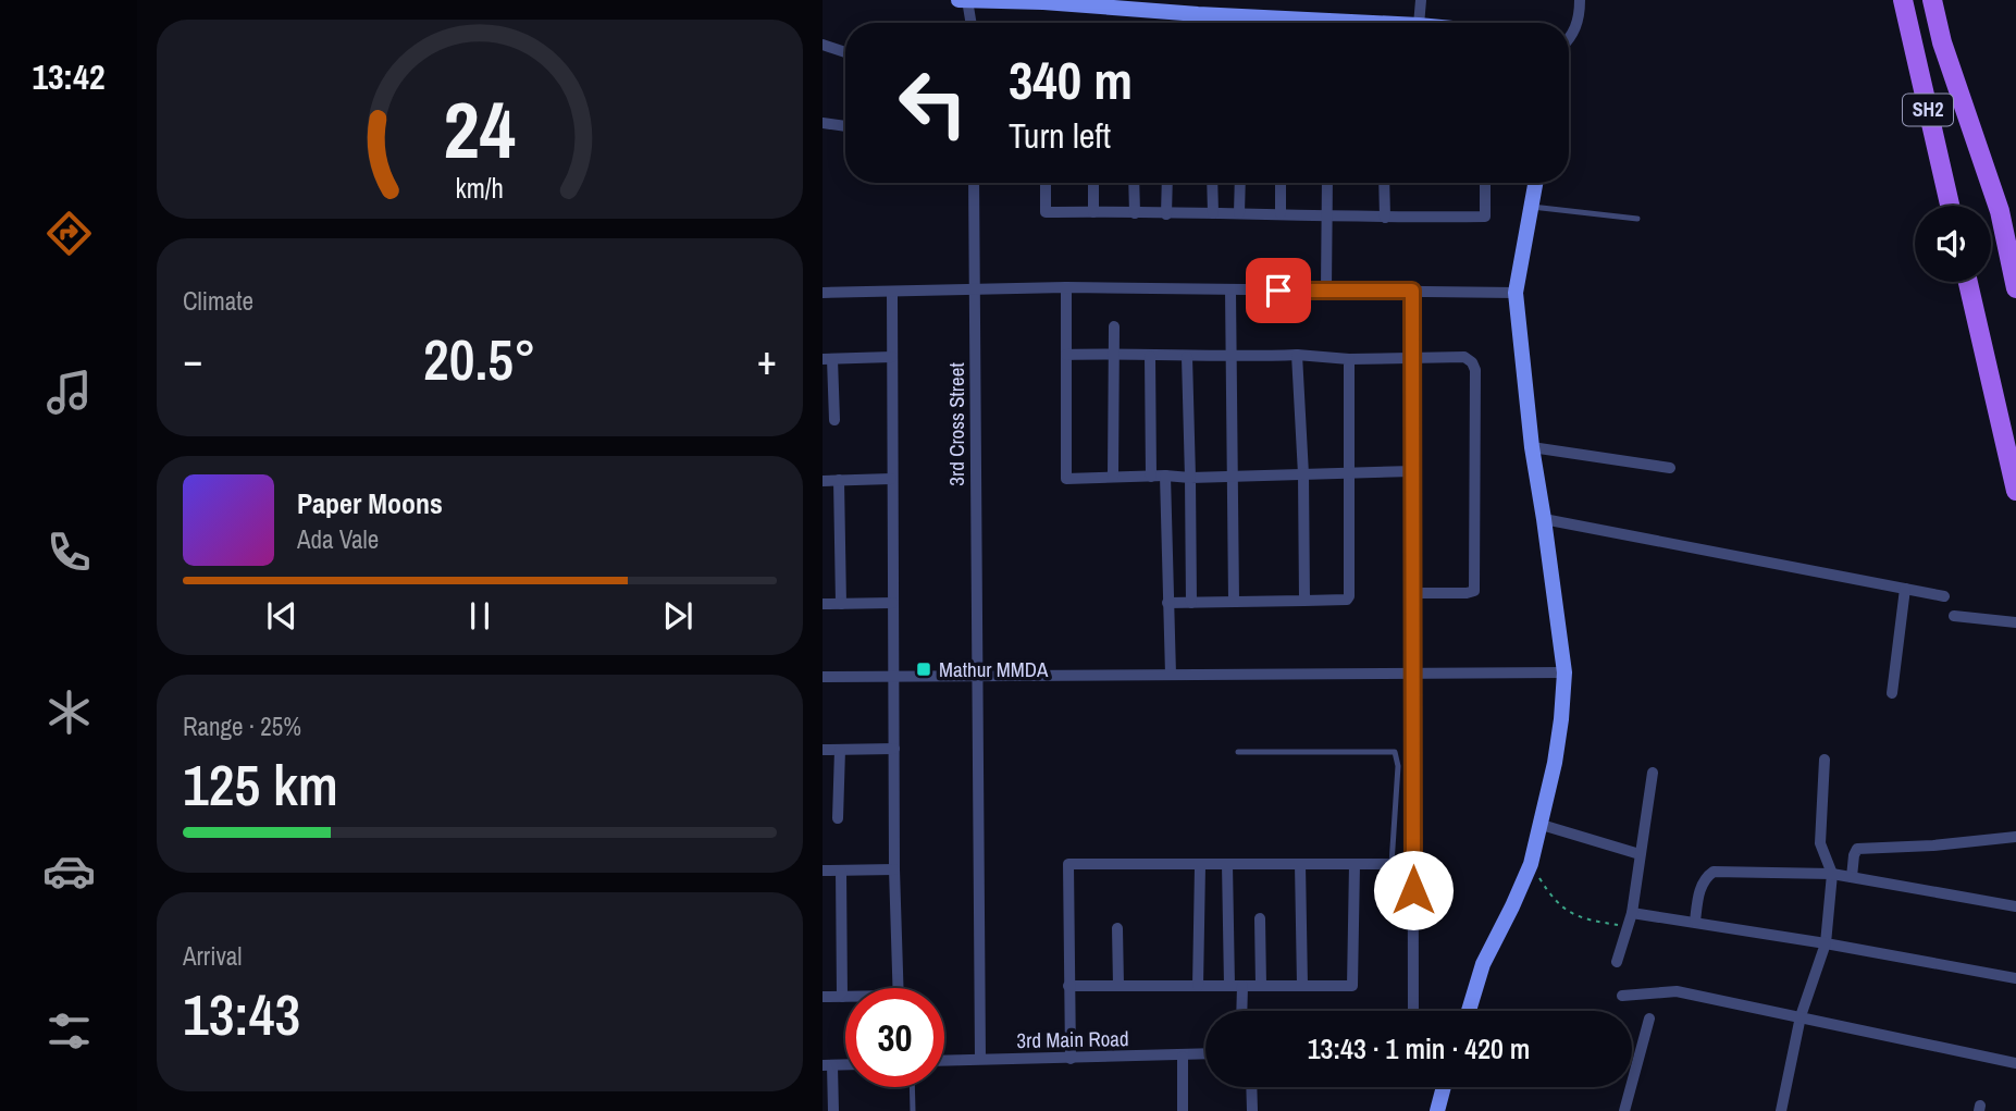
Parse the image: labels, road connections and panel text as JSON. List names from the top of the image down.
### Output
{
  "streets": {
    "main road": ["SH2"],
    "street": ["3rd Cross Street", "3rd Main Road"]
  },
  "crossings": [
    ["3rd Cross Street", "3rd Main Road"]
  ],
  "places": {
    "transit": ["Mathur MMDA"]
  },
  "page": {
    "tabs": "13:42",
    "turn": ["340 m", "Turn left"],
    "tile": [
      "Climate",
      ["Range · 25%", "125 km"],
      ["Arrival", "13:43"]
    ],
    "heat": ["−", "20.5°", "+"],
    "song": ["Paper Moons", "Ada Vale"],
    "limit": "30",
    "trip": "13:43 · 1 min · 420 m",
    "gauge": ["24", "km/h"]
  }
}
